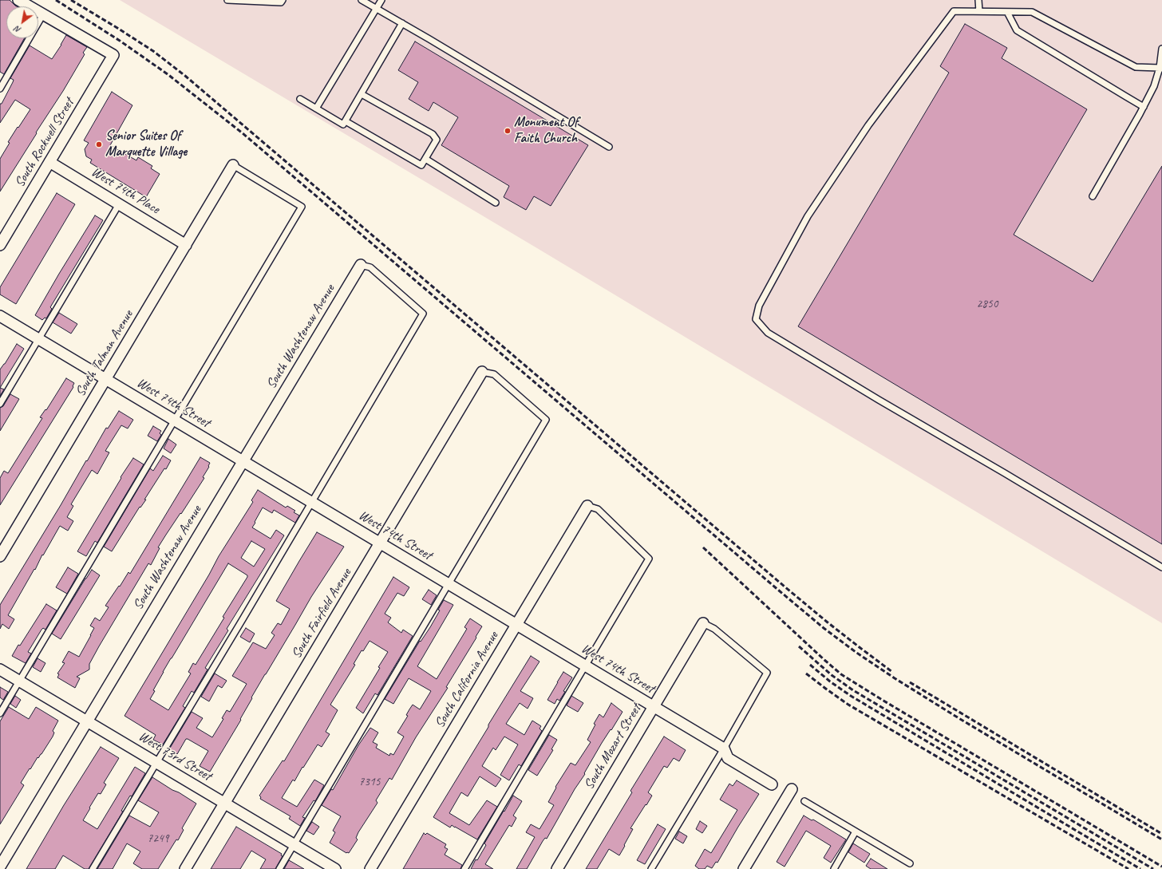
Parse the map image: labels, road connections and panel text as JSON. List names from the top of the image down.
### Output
{
  "streets": {
    "street": [
      "South Rockwell Street",
      "West 74th Place",
      "South Washtenaw Avenue",
      "South Talman Avenue",
      "West 74th Street",
      "South Fairfield Avenue",
      "South California Avenue",
      "South Mozart Street",
      "West 73rd Street"
    ]
  },
  "crossings": [
    ["South Rockwell Street", "West 74th Place"],
    ["West 74th Place", "South Talman Avenue"],
    ["South Washtenaw Avenue", "West 74th Street"],
    ["South Washtenaw Avenue", "West 73rd Street"],
    ["South Talman Avenue", "West 74th Street"],
    ["West 74th Street", "South Fairfield Avenue"],
    ["West 74th Street", "South California Avenue"],
    ["West 74th Street", "South Mozart Street"],
    ["South Fairfield Avenue", "West 73rd Street"]
  ],
  "places": ["Monument Of Faith Church", "Senior Suites Of Marquette Village"],
  "house_numbers": ["2850", "7315", "7249"],
  "north": "bottom left"
}
